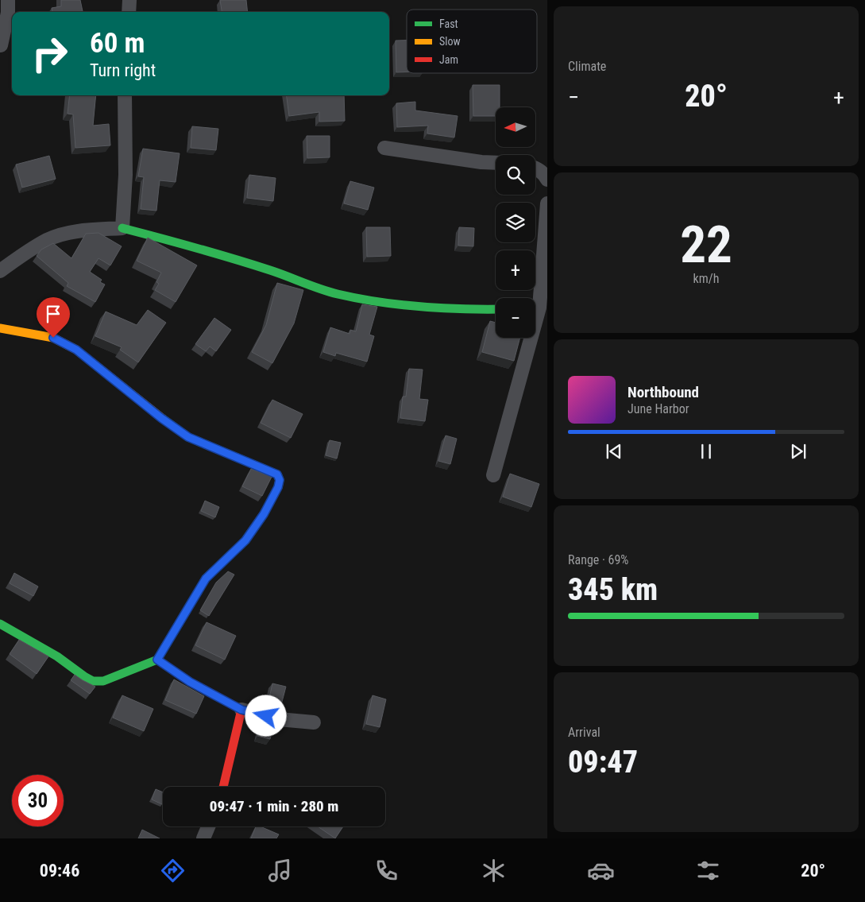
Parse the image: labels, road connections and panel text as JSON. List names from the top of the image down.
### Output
{
  "legend": ["Fast", "Slow", "Jam"],
  "north": "left",
  "page": {
    "tile": [
      "Climate",
      ["22", "km/h"],
      ["Range · 69%", "345 km"],
      ["Arrival", "09:47"]
    ],
    "turn": ["60 m", "Turn right"],
    "heat": ["−", "20°", "+"],
    "map_buttons": ["+", "−"],
    "song": ["Northbound", "June Harbor"],
    "limit": "30",
    "trip": "09:47 · 1 min · 280 m",
    "tabs": ["09:46", "20°"]
  }
}
